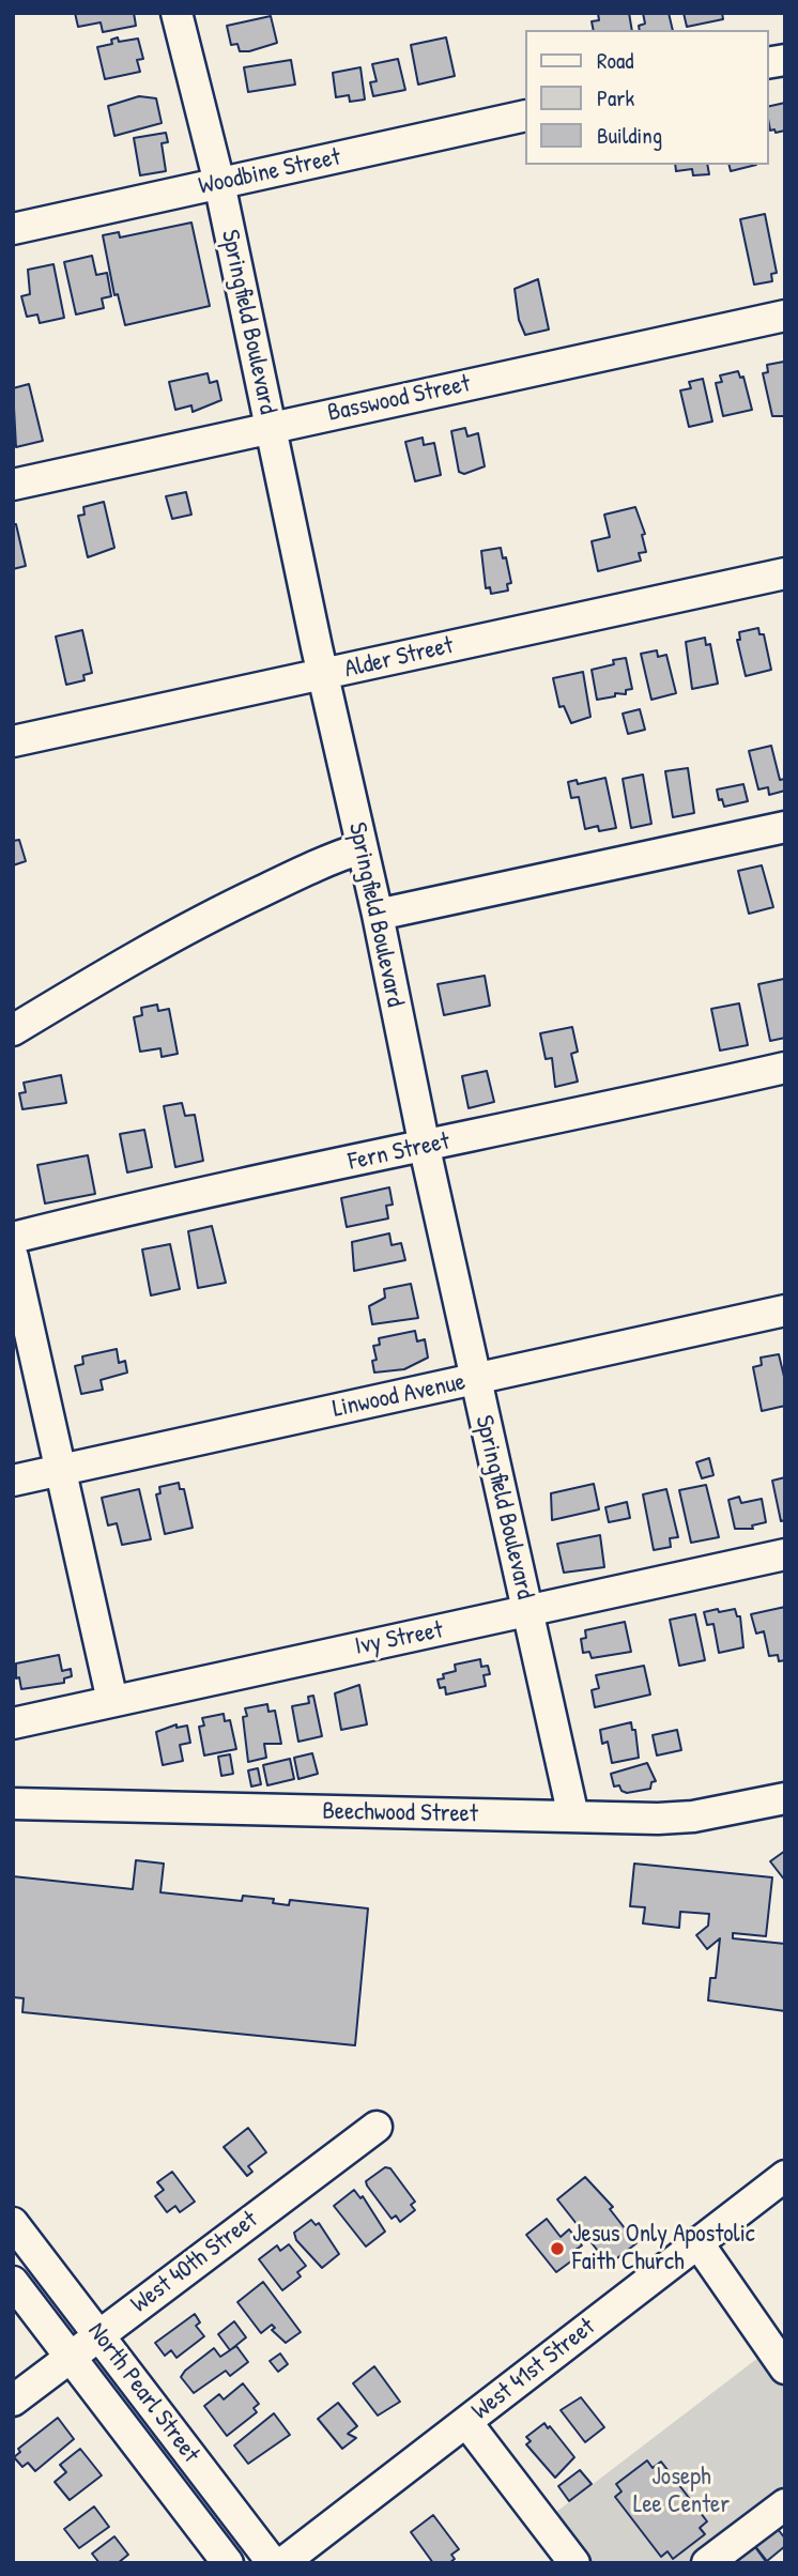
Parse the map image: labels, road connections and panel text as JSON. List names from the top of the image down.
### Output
{
  "streets": {
    "street": [
      "Woodbine Street",
      "Springfield Boulevard",
      "Basswood Street",
      "Alder Street",
      "Fern Street",
      "Linwood Avenue",
      "Ivy Street",
      "Beechwood Street",
      "West 40th Street",
      "West 41st Street",
      "North Pearl Street"
    ]
  },
  "crossings": [
    ["Woodbine Street", "Springfield Boulevard"],
    ["Springfield Boulevard", "Basswood Street"],
    ["Springfield Boulevard", "Alder Street"],
    ["Springfield Boulevard", "Fern Street"],
    ["Springfield Boulevard", "Linwood Avenue"],
    ["Springfield Boulevard", "Ivy Street"],
    ["Springfield Boulevard", "Beechwood Street"],
    ["West 40th Street", "North Pearl Street"]
  ],
  "parks": ["Joseph Lee Center"],
  "places": ["Jesus Only Apostolic Faith Church"],
  "legend": ["Road", "Park", "Building"]
}
